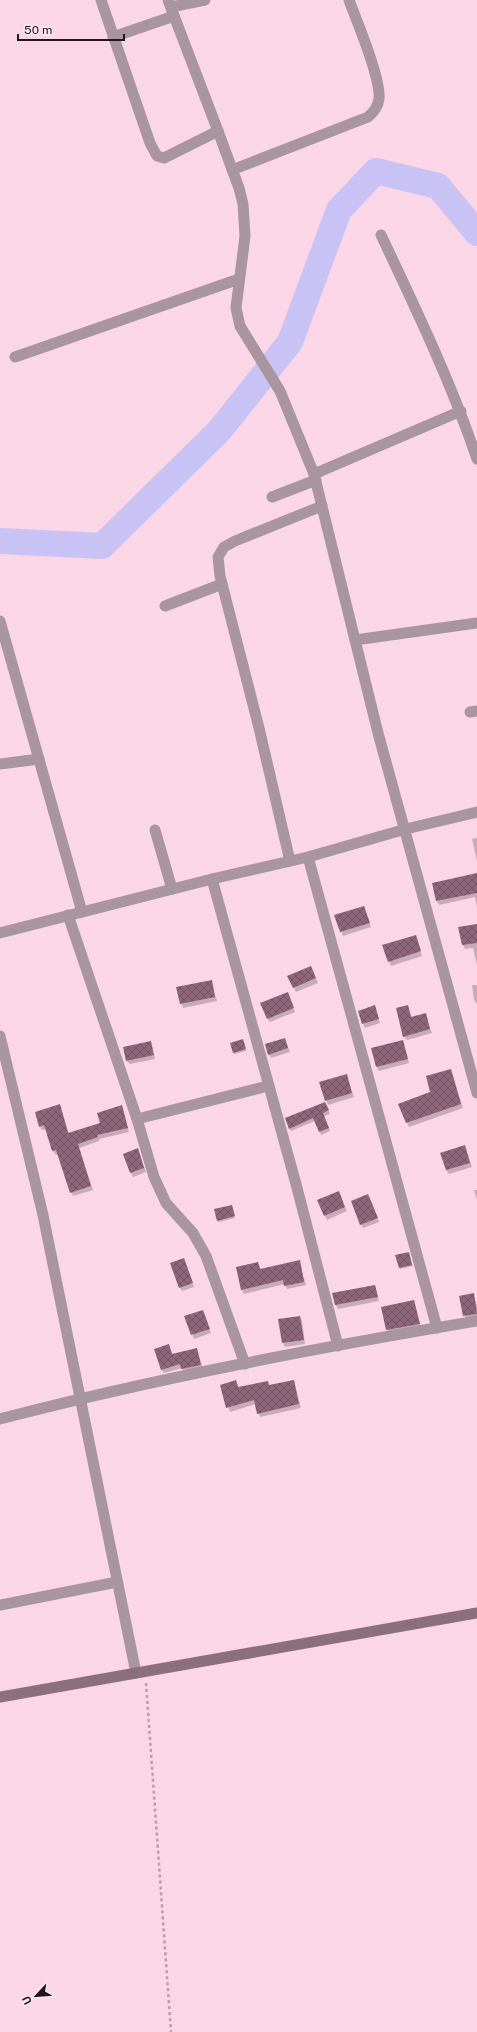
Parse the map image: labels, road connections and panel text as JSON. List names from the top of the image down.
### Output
{
  "scale_bar": "50 m",
  "north": "bottom left"
}
